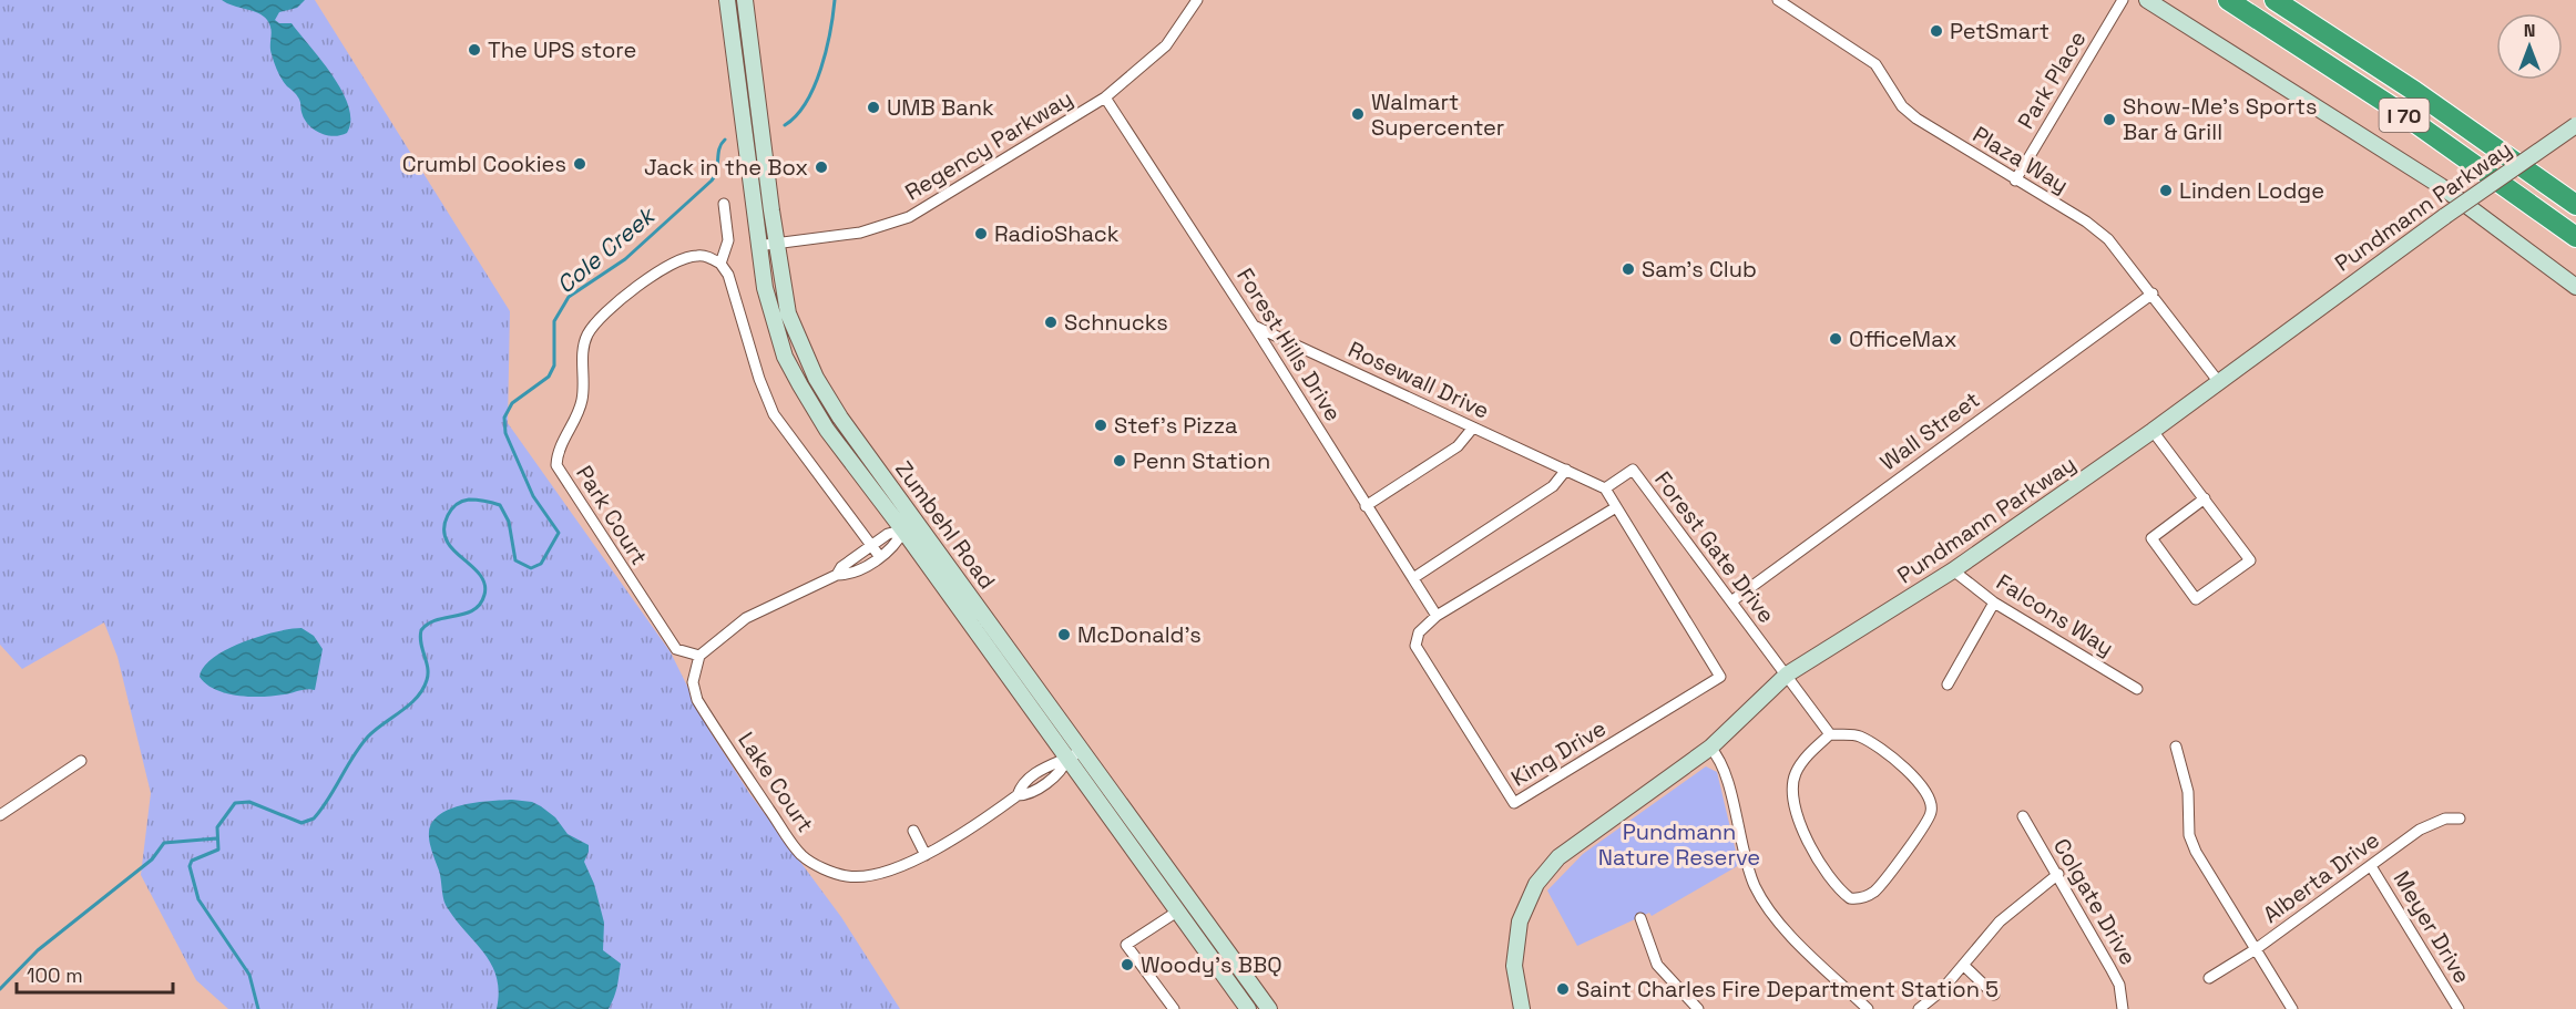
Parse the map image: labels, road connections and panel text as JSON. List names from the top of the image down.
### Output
{
  "streets": {
    "highway": ["I 70"],
    "main road": ["Pundmann Parkway", "Zumbehl Road"],
    "street": [
      "Park Place",
      "Regency Parkway",
      "Plaza Way",
      "Forest Hills Drive",
      "Rosewall Drive",
      "Wall Street",
      "Park Court",
      "Forest Gate Drive",
      "Falcons Way",
      "King Drive",
      "Lake Court",
      "Alberta Drive",
      "Colgate Drive",
      "Meyer Drive"
    ]
  },
  "crossings": [
    ["Park Place", "Plaza Way"],
    ["Regency Parkway", "Forest Hills Drive"],
    ["Regency Parkway", "Zumbehl Road"],
    ["Plaza Way", "Pundmann Parkway"],
    ["Plaza Way", "Wall Street"],
    ["Pundmann Parkway", "Forest Gate Drive"],
    ["Pundmann Parkway", "Falcons Way"],
    ["Forest Hills Drive", "Rosewall Drive"],
    ["Forest Hills Drive", "King Drive"],
    ["Rosewall Drive", "Forest Gate Drive"],
    ["Wall Street", "Forest Gate Drive"],
    ["Park Court", "Lake Court"],
    ["Zumbehl Road", "Lake Court"],
    ["Alberta Drive", "Meyer Drive"]
  ],
  "water": ["Cole Creek"],
  "parks": ["Pundmann Nature Reserve"],
  "places": [
    "PetSmart",
    "The UPS store",
    "UMB Bank",
    "Walmart Supercenter",
    "Show-Me's Sports Bar & Grill",
    "Crumbl Cookies",
    "Jack in the Box",
    "Linden Lodge",
    "RadioShack",
    "Sam's Club",
    "Schnucks",
    "OfficeMax",
    "Stef's Pizza",
    "Penn Station",
    "McDonald's",
    "Woody's BBQ",
    "Saint Charles Fire Department Station 5"
  ],
  "scale_bar": "100 m",
  "north": "top"
}
